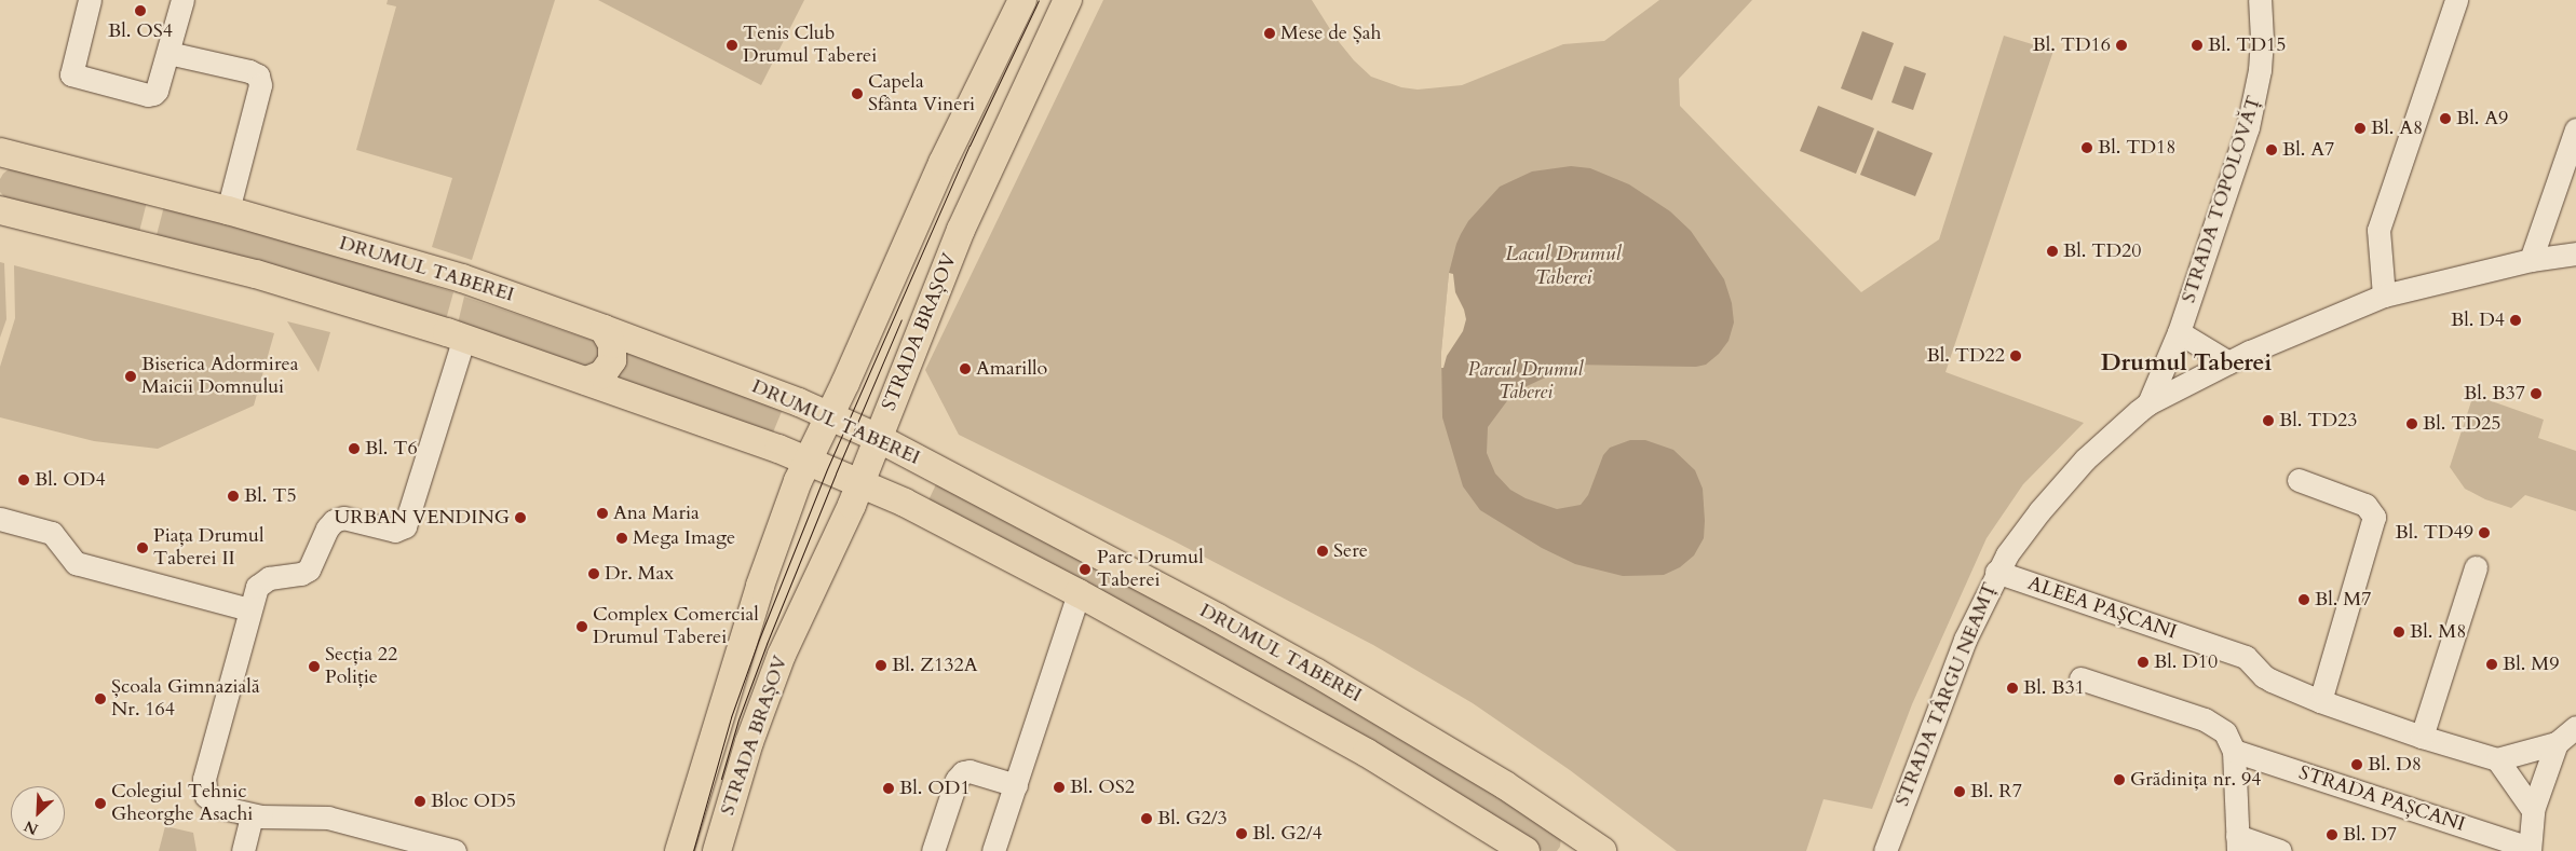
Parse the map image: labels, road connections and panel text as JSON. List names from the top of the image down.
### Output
{
  "streets": {
    "main road": ["DRUMUL TABEREI", "STRADA BRAȘOV"],
    "street": [
      "STRADA TOPOLOVĂȚ",
      "ALEEA PAȘCANI",
      "STRADA TÂRGU NEAMȚ",
      "STRADA PAȘCANI"
    ]
  },
  "crossings": [
    ["STRADA TOPOLOVĂȚ", "STRADA TÂRGU NEAMȚ"],
    ["DRUMUL TABEREI", "STRADA BRAȘOV"],
    ["ALEEA PAȘCANI", "STRADA TÂRGU NEAMȚ"]
  ],
  "districts": ["Drumul Taberei"],
  "water": ["Lacul Drumul Taberei"],
  "parks": ["Parcul Drumul Taberei"],
  "places": [
    "Bl. OS4",
    "Mese de Șah",
    "Tenis Club Drumul Taberei",
    "Bl. TD16",
    "Bl. TD15",
    "Capela Sfânta Vineri",
    "Bl. A9",
    "Bl. A8",
    "Bl. TD18",
    "Bl. A7",
    "Bl. TD20",
    "Bl. D4",
    "Bl. TD22",
    "Amarillo",
    "Biserica Adormirea Maicii Domnului",
    "Bl. B37",
    "Bl. TD23",
    "Bl. TD25",
    "Bl. T6",
    "Bl. OD4",
    "Bl. T5",
    "Ana Maria",
    "URBAN VENDING",
    "Bl. TD49",
    "Mega Image",
    "Piața Drumul Taberei II",
    "Sere",
    "Parc Drumul Taberei",
    "Dr. Max",
    "Bl. M7",
    "Complex Comercial Drumul Taberei",
    "Bl. M8",
    "Bl. D10",
    "Bl. M9",
    "Bl. Z132A",
    "Secția 22 Poliție",
    "Bl. B31",
    "Școala Gimnazială Nr. 164",
    "Bl. D8",
    "Grădinița nr. 94",
    "Bl. OS2",
    "Bl. OD1",
    "Bl. R7",
    "Bloc OD5",
    "Colegiul Tehnic Gheorghe Asachi",
    "Bl. G2/3",
    "Bl. G2/4",
    "Bl. D7"
  ],
  "north": "bottom left"
}
